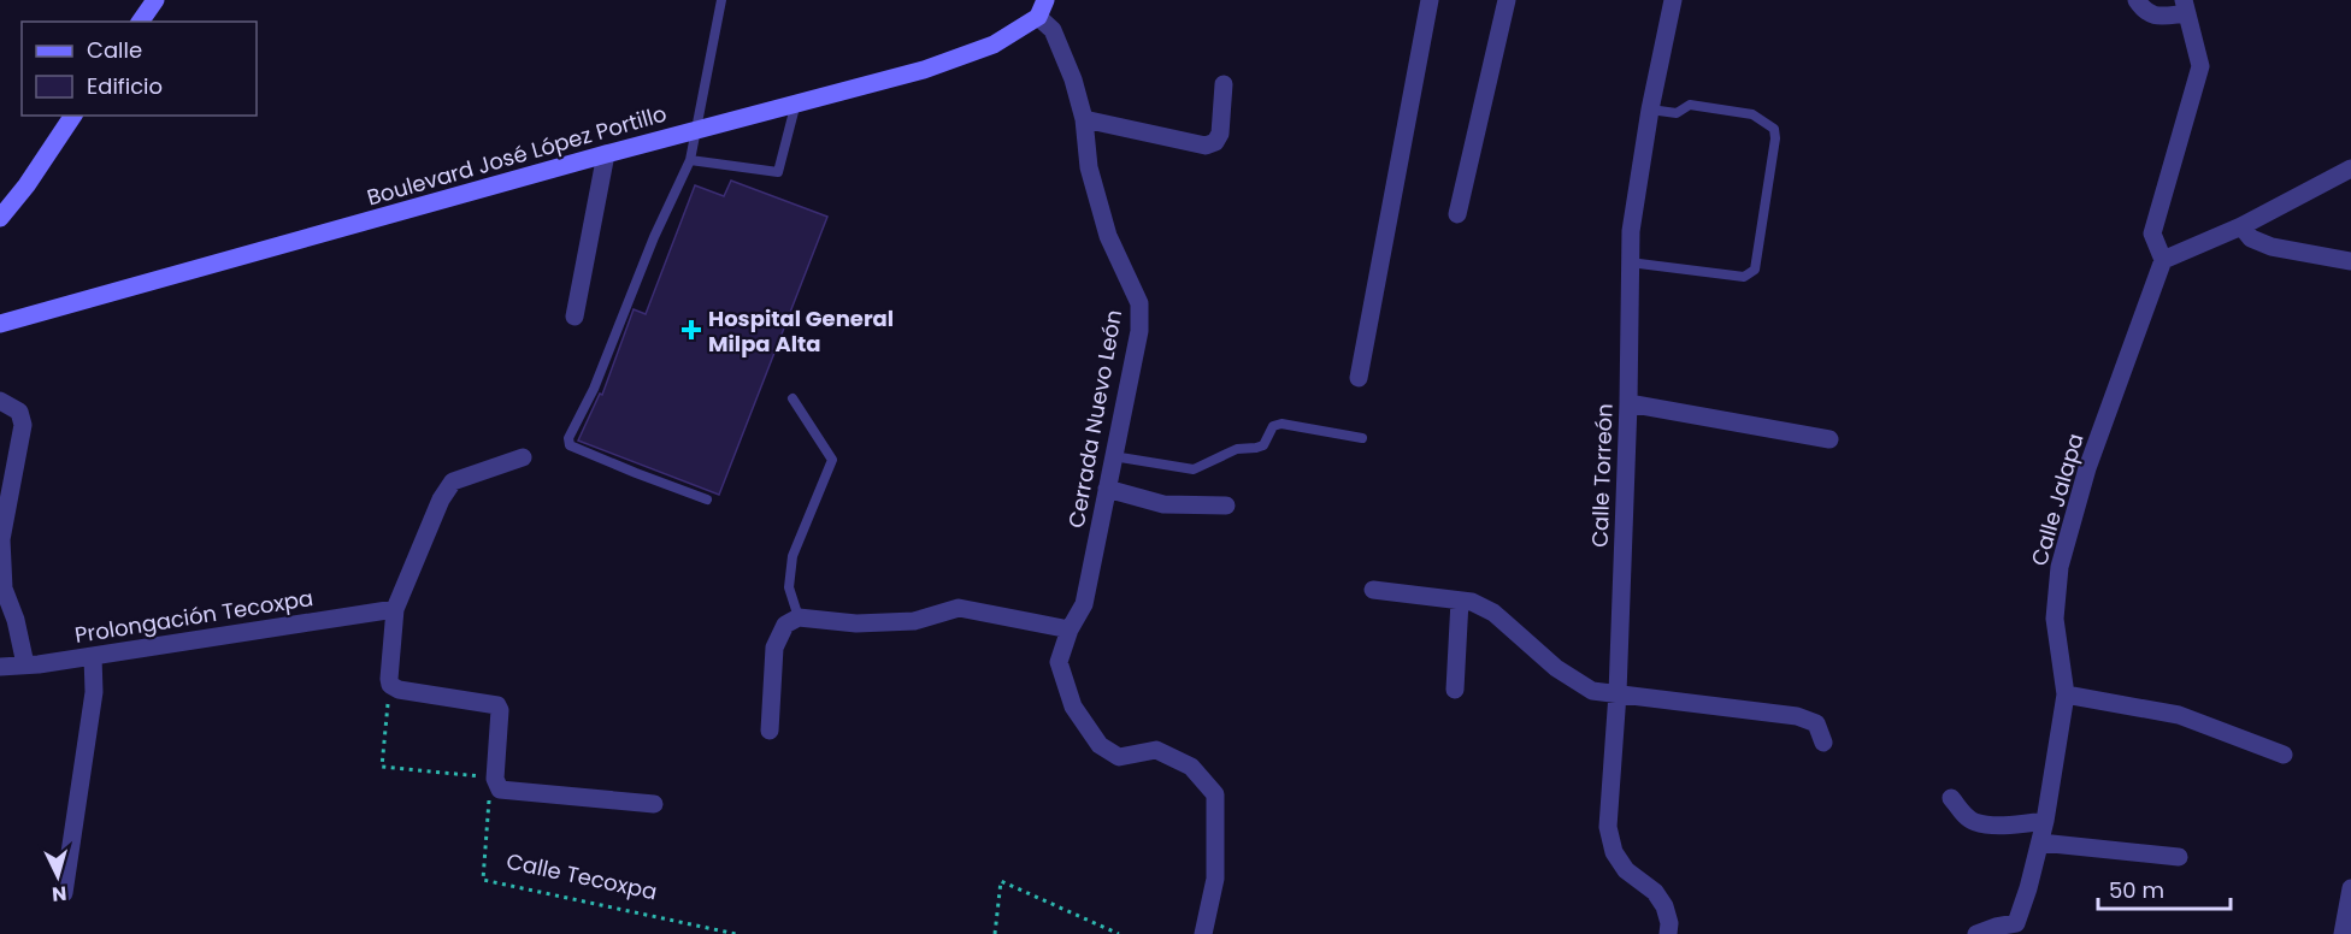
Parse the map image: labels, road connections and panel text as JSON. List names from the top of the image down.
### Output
{
  "streets": {
    "main road": ["Boulevard José López Portillo"],
    "street": [
      "Cerrada Nuevo León",
      "Calle Torreón",
      "Calle Jalapa",
      "Prolongación Tecoxpa"
    ],
    "path": ["Calle Tecoxpa"]
  },
  "crossings": [
    ["Boulevard José López Portillo", "Cerrada Nuevo León"]
  ],
  "places": {
    "health": ["Hospital General Milpa Alta"]
  },
  "legend": ["Calle", "Edificio"],
  "scale_bar": "50 m",
  "north": "bottom"
}
